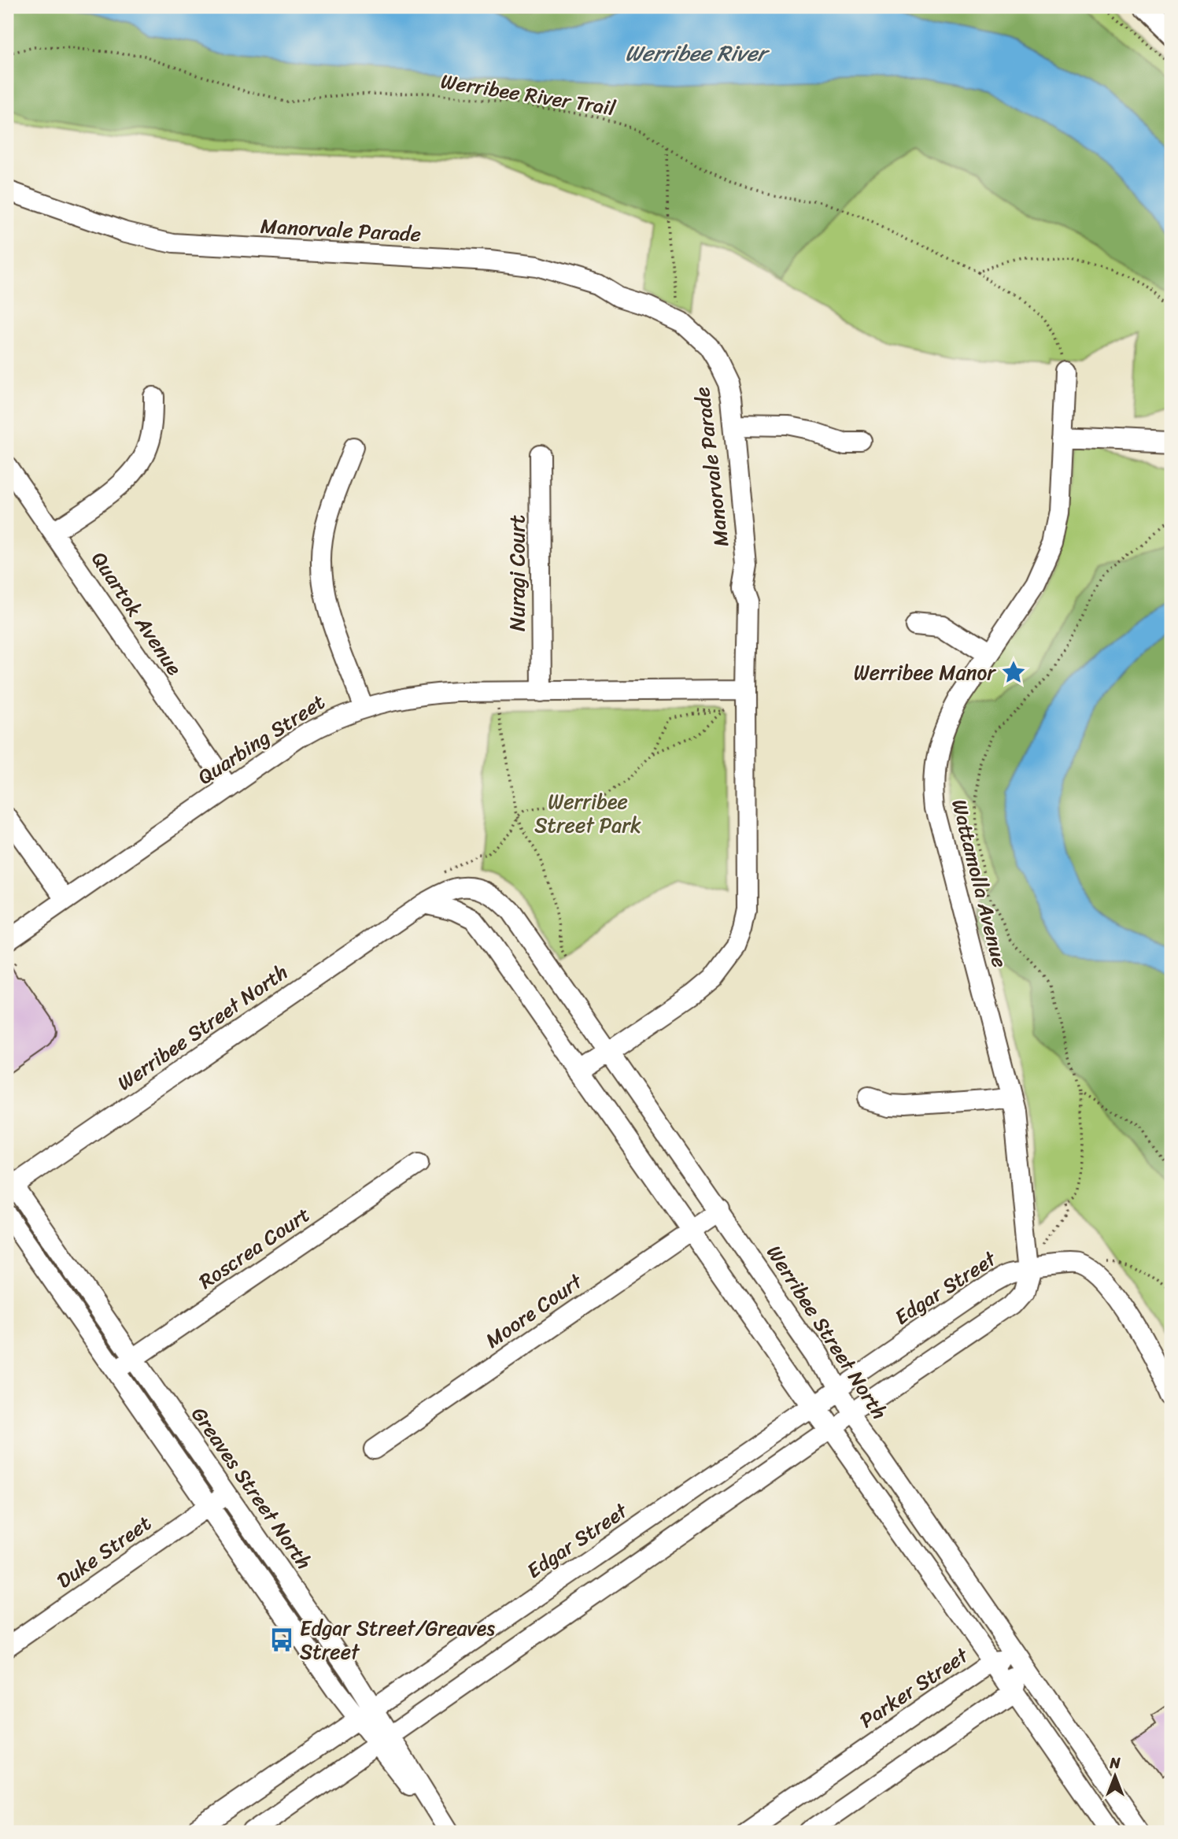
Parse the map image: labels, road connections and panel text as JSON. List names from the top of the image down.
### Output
{
  "streets": {
    "street": [
      "Manorvale Parade",
      "Nuragi Court",
      "Quartok Avenue",
      "Quarbing Street",
      "Wattamolla Avenue",
      "Werribee Street North",
      "Roscrea Court",
      "Edgar Street",
      "Moore Court",
      "Greaves Street North",
      "Duke Street",
      "Parker Street"
    ],
    "path": ["Werribee River Trail"]
  },
  "crossings": [
    ["Werribee River Trail", "Wattamolla Avenue"],
    ["Manorvale Parade", "Quarbing Street"],
    ["Manorvale Parade", "Werribee Street North"],
    ["Nuragi Court", "Quarbing Street"],
    ["Quartok Avenue", "Quarbing Street"],
    ["Wattamolla Avenue", "Edgar Street"],
    ["Werribee Street North", "Edgar Street"],
    ["Werribee Street North", "Moore Court"],
    ["Werribee Street North", "Greaves Street North"],
    ["Werribee Street North", "Parker Street"],
    ["Roscrea Court", "Greaves Street North"],
    ["Edgar Street", "Greaves Street North"],
    ["Greaves Street North", "Duke Street"]
  ],
  "water": ["Werribee River"],
  "parks": ["Werribee Street Park"],
  "places": {
    "place": ["Werribee Manor"],
    "bus stop": ["Edgar Street/Greaves Street"]
  },
  "north": "top"
}
